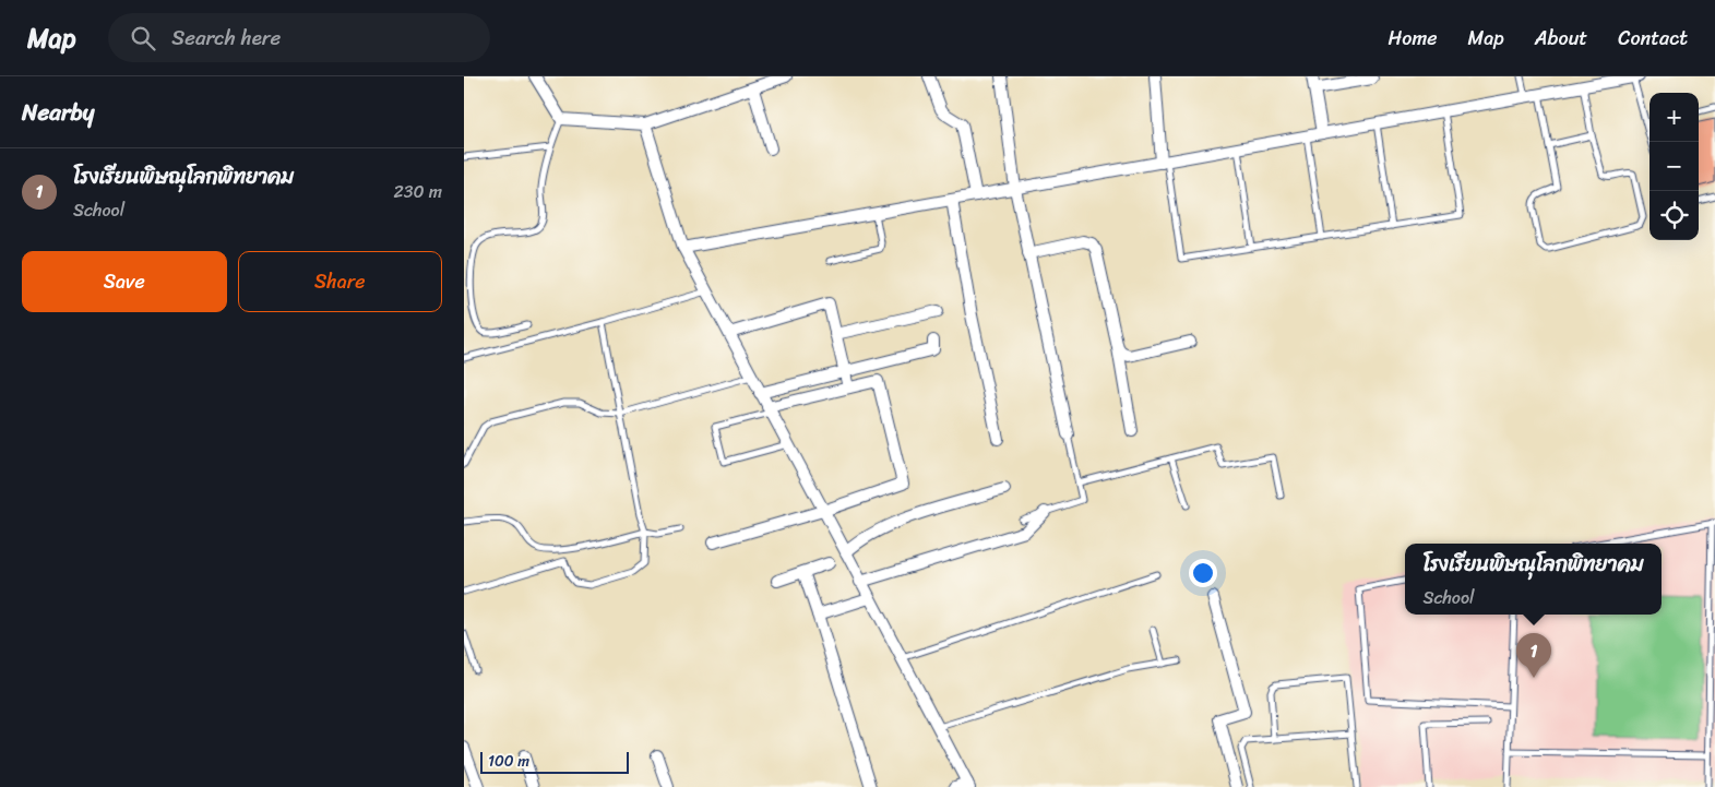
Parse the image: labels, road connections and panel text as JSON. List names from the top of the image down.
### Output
{
  "scale_bar": "100 m",
  "page": {
    "header": "Map",
    "search": "Search here",
    "nav": [
      "Home",
      "Map",
      "About",
      "Contact"
    ],
    "heading": "Nearby",
    "map_buttons": ["+", "−"],
    "list": [
      {
        "mark": "1",
        "name": "โรงเรียนพิษณุโลกพิทยาคม",
        "note": "School",
        "value": "230 m"
      }
    ],
    "buttons": ["Save", "Share"],
    "popup": ["โรงเรียนพิษณุโลกพิทยาคม", "School"],
    "pins": "1",
    "scale": "100 m"
  }
}
